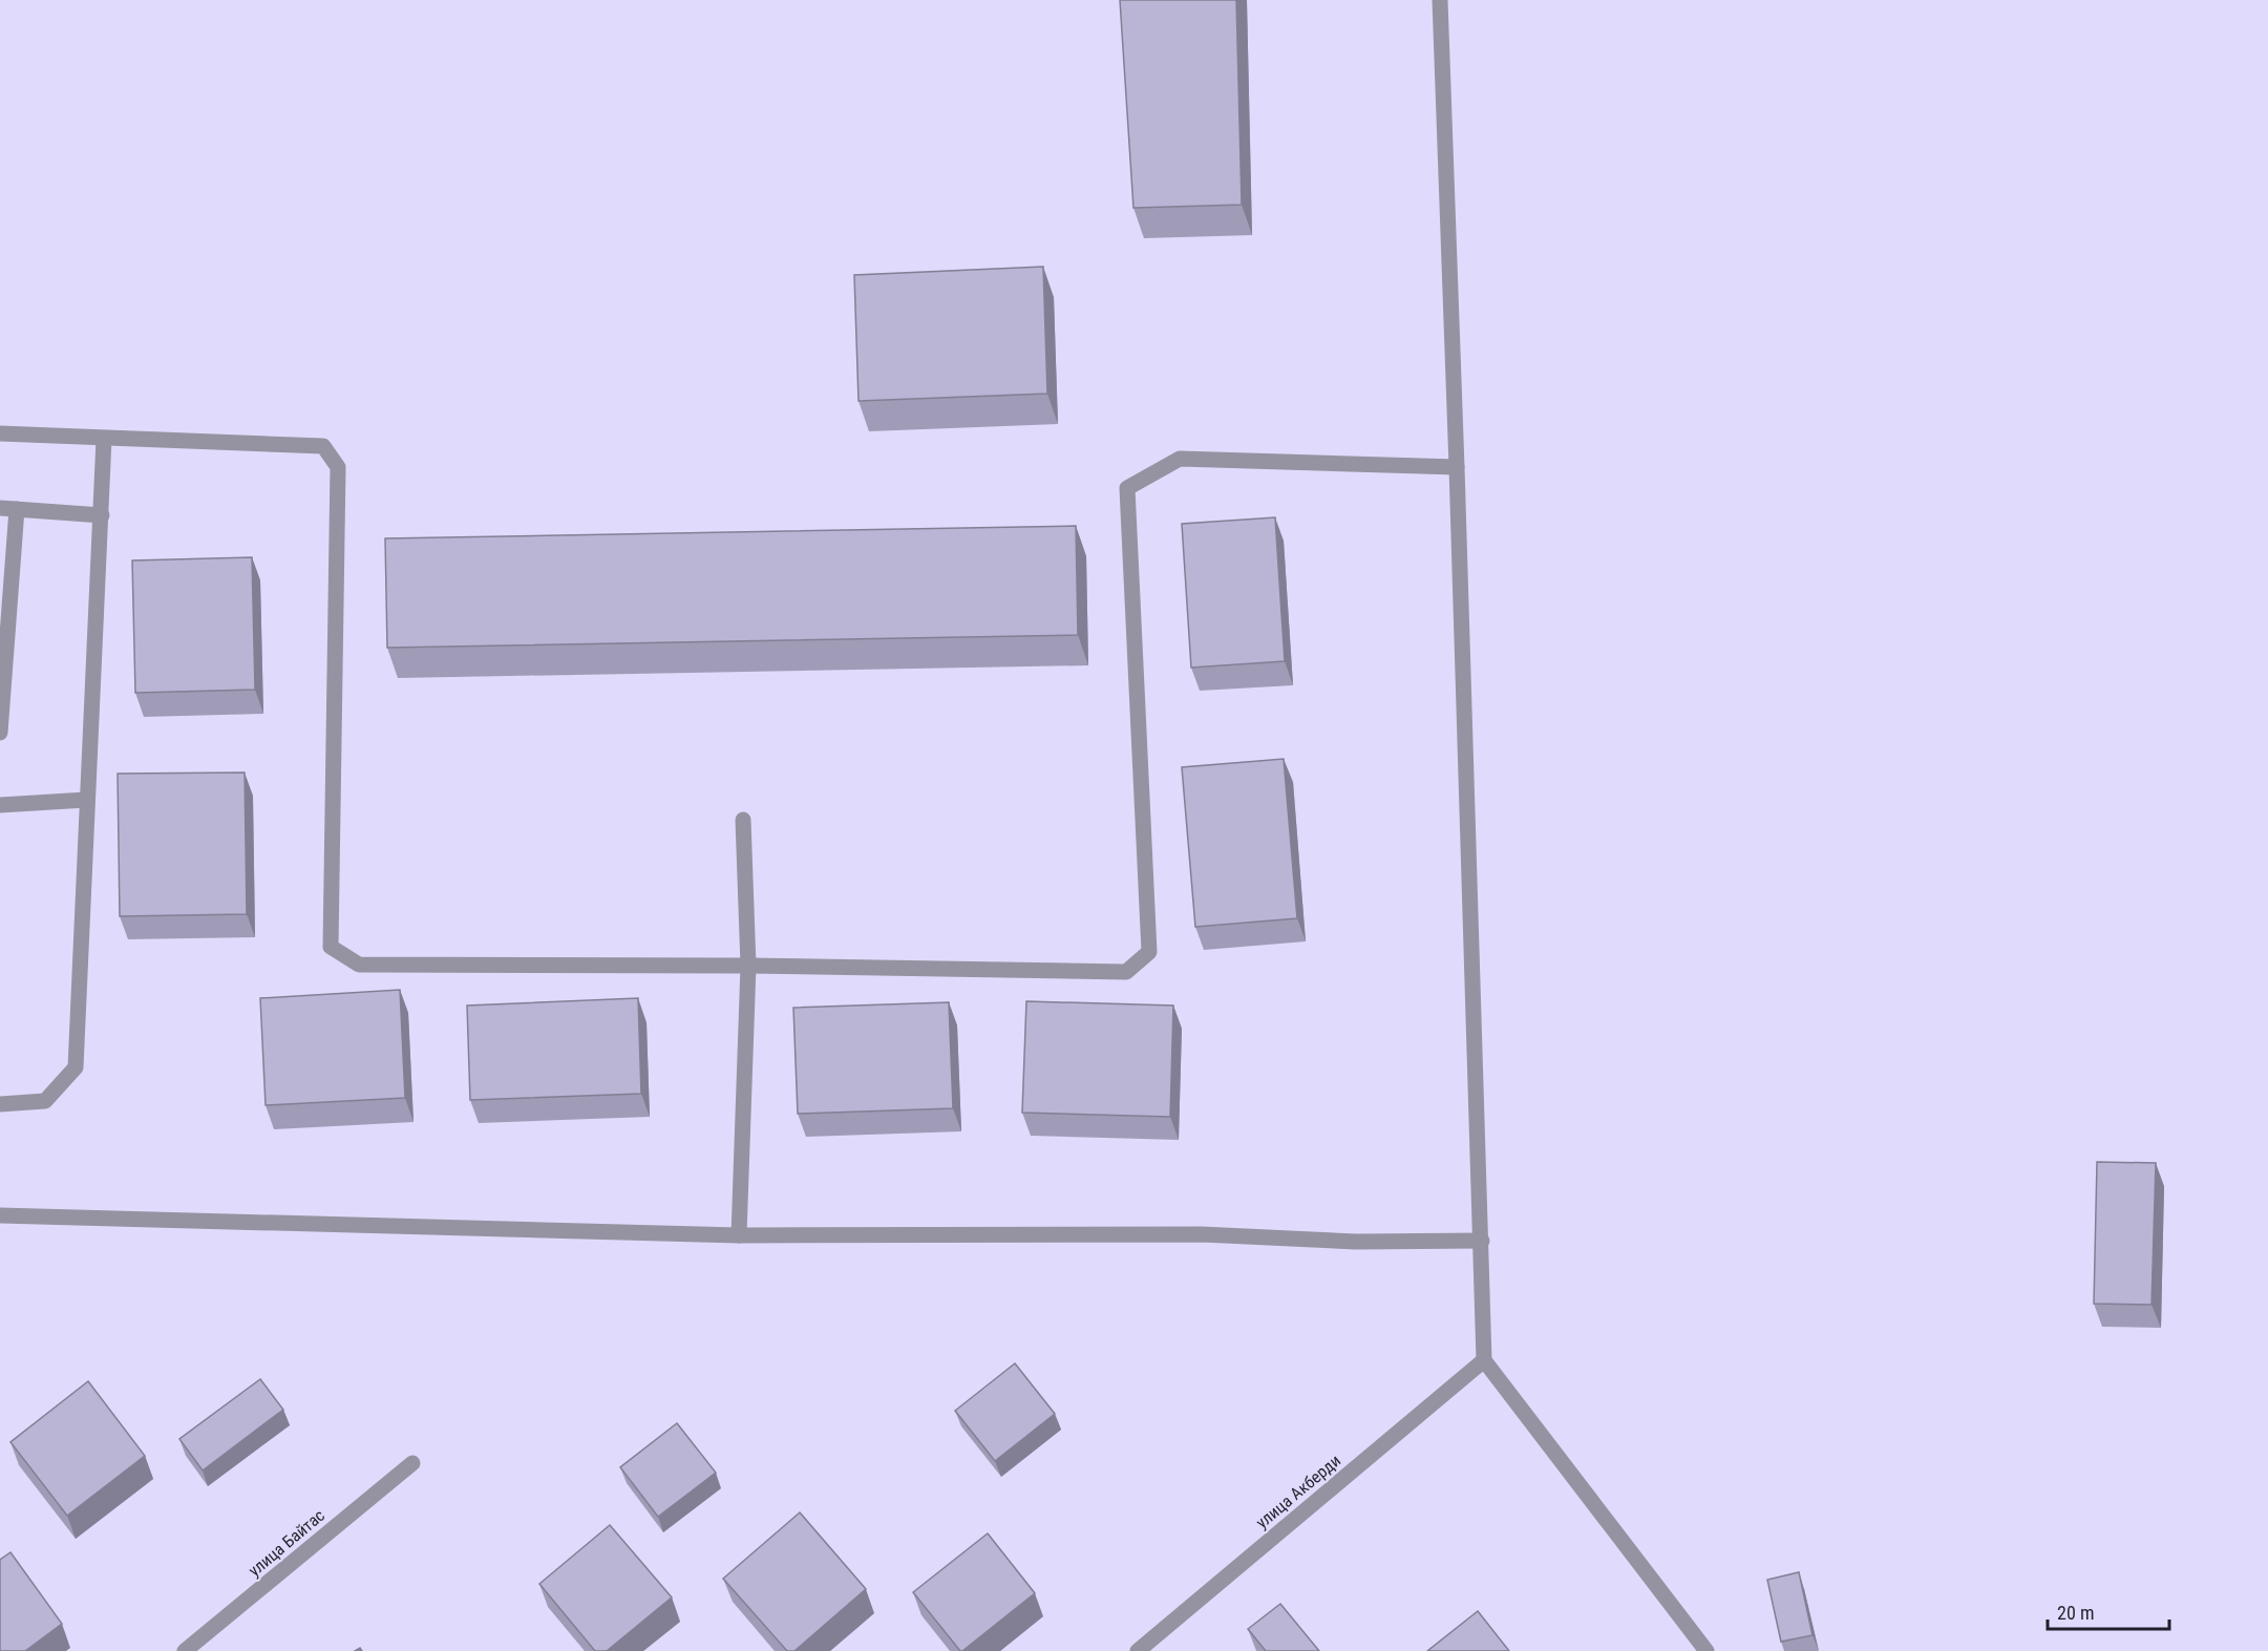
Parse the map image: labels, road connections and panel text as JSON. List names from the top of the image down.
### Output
{
  "streets": {
    "street": ["улица Акберди", "улица Байтас"]
  },
  "scale_bar": "20 m"
}
